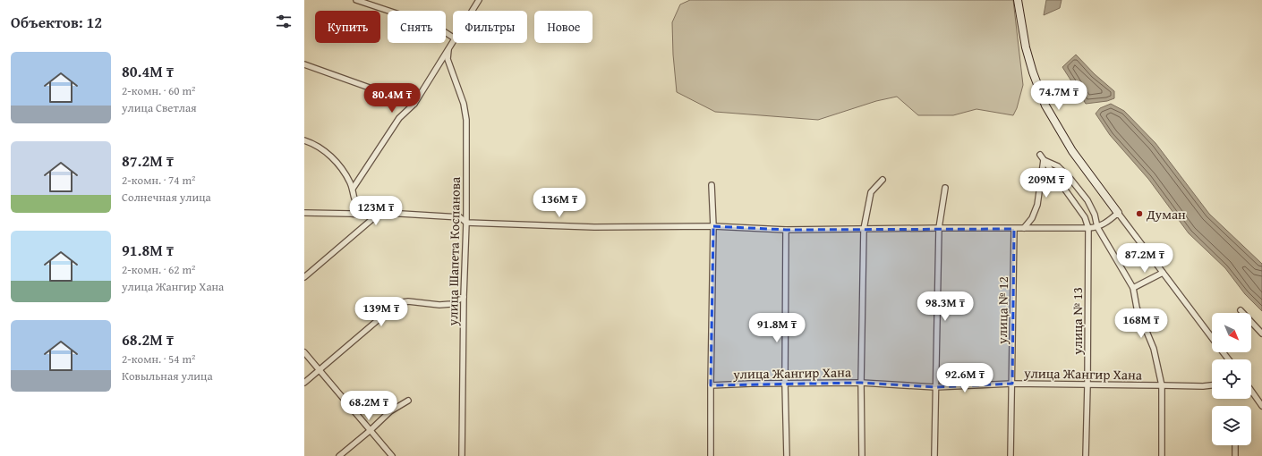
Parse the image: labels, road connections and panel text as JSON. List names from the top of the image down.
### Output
{
  "streets": {
    "street": [
      "улица Шапета Коспанова",
      "улица № 12",
      "улица № 13",
      "улица Жангир Хана"
    ]
  },
  "crossings": [
    ["улица № 12", "улица Жангир Хана"],
    ["улица № 13", "улица Жангир Хана"]
  ],
  "places": ["Думан"],
  "north": "bottom right",
  "page": {
    "heading": "Объектов: 12",
    "chip": [
      "Купить",
      "Снять",
      "Фильтры",
      "Новое"
    ],
    "list": [
      {
        "name": "80.4M ₸",
        "note": "2-комн. · 60 m² · улица Светлая"
      },
      {
        "name": "87.2M ₸",
        "note": "2-комн. · 74 m² · Солнечная улица"
      },
      {
        "name": "91.8M ₸",
        "note": "2-комн. · 62 m² · улица Жангир Хана"
      },
      {
        "name": "68.2M ₸",
        "note": "2-комн. · 54 m² · Ковыльная улица"
      }
    ],
    "price": [
      "74.7M ₸",
      "80.4M ₸",
      "209M ₸",
      "136M ₸",
      "123M ₸",
      "87.2M ₸",
      "98.3M ₸",
      "139M ₸",
      "168M ₸",
      "91.8M ₸",
      "92.6M ₸",
      "68.2M ₸"
    ]
  }
}
